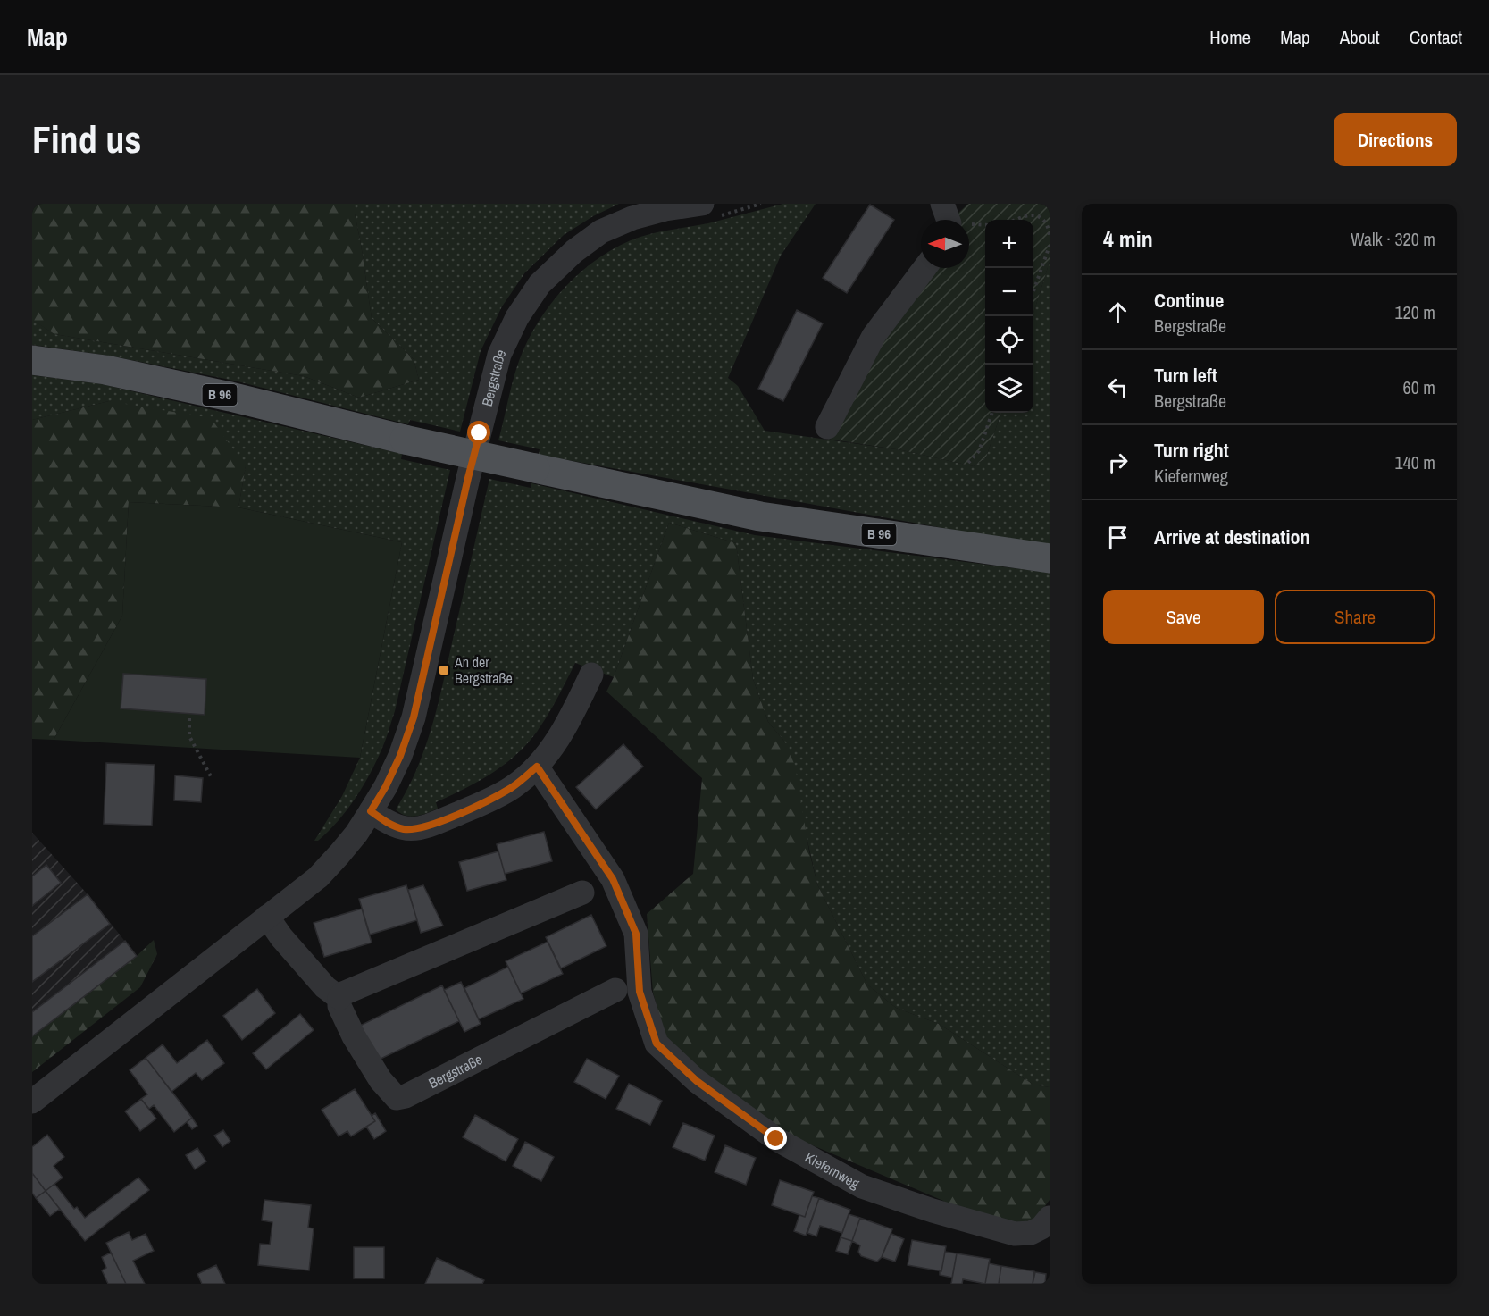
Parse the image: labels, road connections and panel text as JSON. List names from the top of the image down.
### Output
{
  "streets": {
    "main road": ["B 96"],
    "street": ["Bergstraße", "Kiefernweg"]
  },
  "places": {
    "transit": ["An der Bergstraße"]
  },
  "north": "left",
  "page": {
    "header": "Map",
    "nav": [
      "Home",
      "Map",
      "About",
      "Contact"
    ],
    "buttons": [
      "Directions",
      ["Save", "Share"]
    ],
    "title": "Find us",
    "heading": ["4 min", "Walk · 320 m"],
    "map_buttons": ["+", "−"],
    "list": [
      ["Continue", "Bergstraße", "120 m"],
      ["Turn left", "Bergstraße", "60 m"],
      ["Turn right", "Kiefernweg", "140 m"],
      "Arrive at destination"
    ]
  }
}
